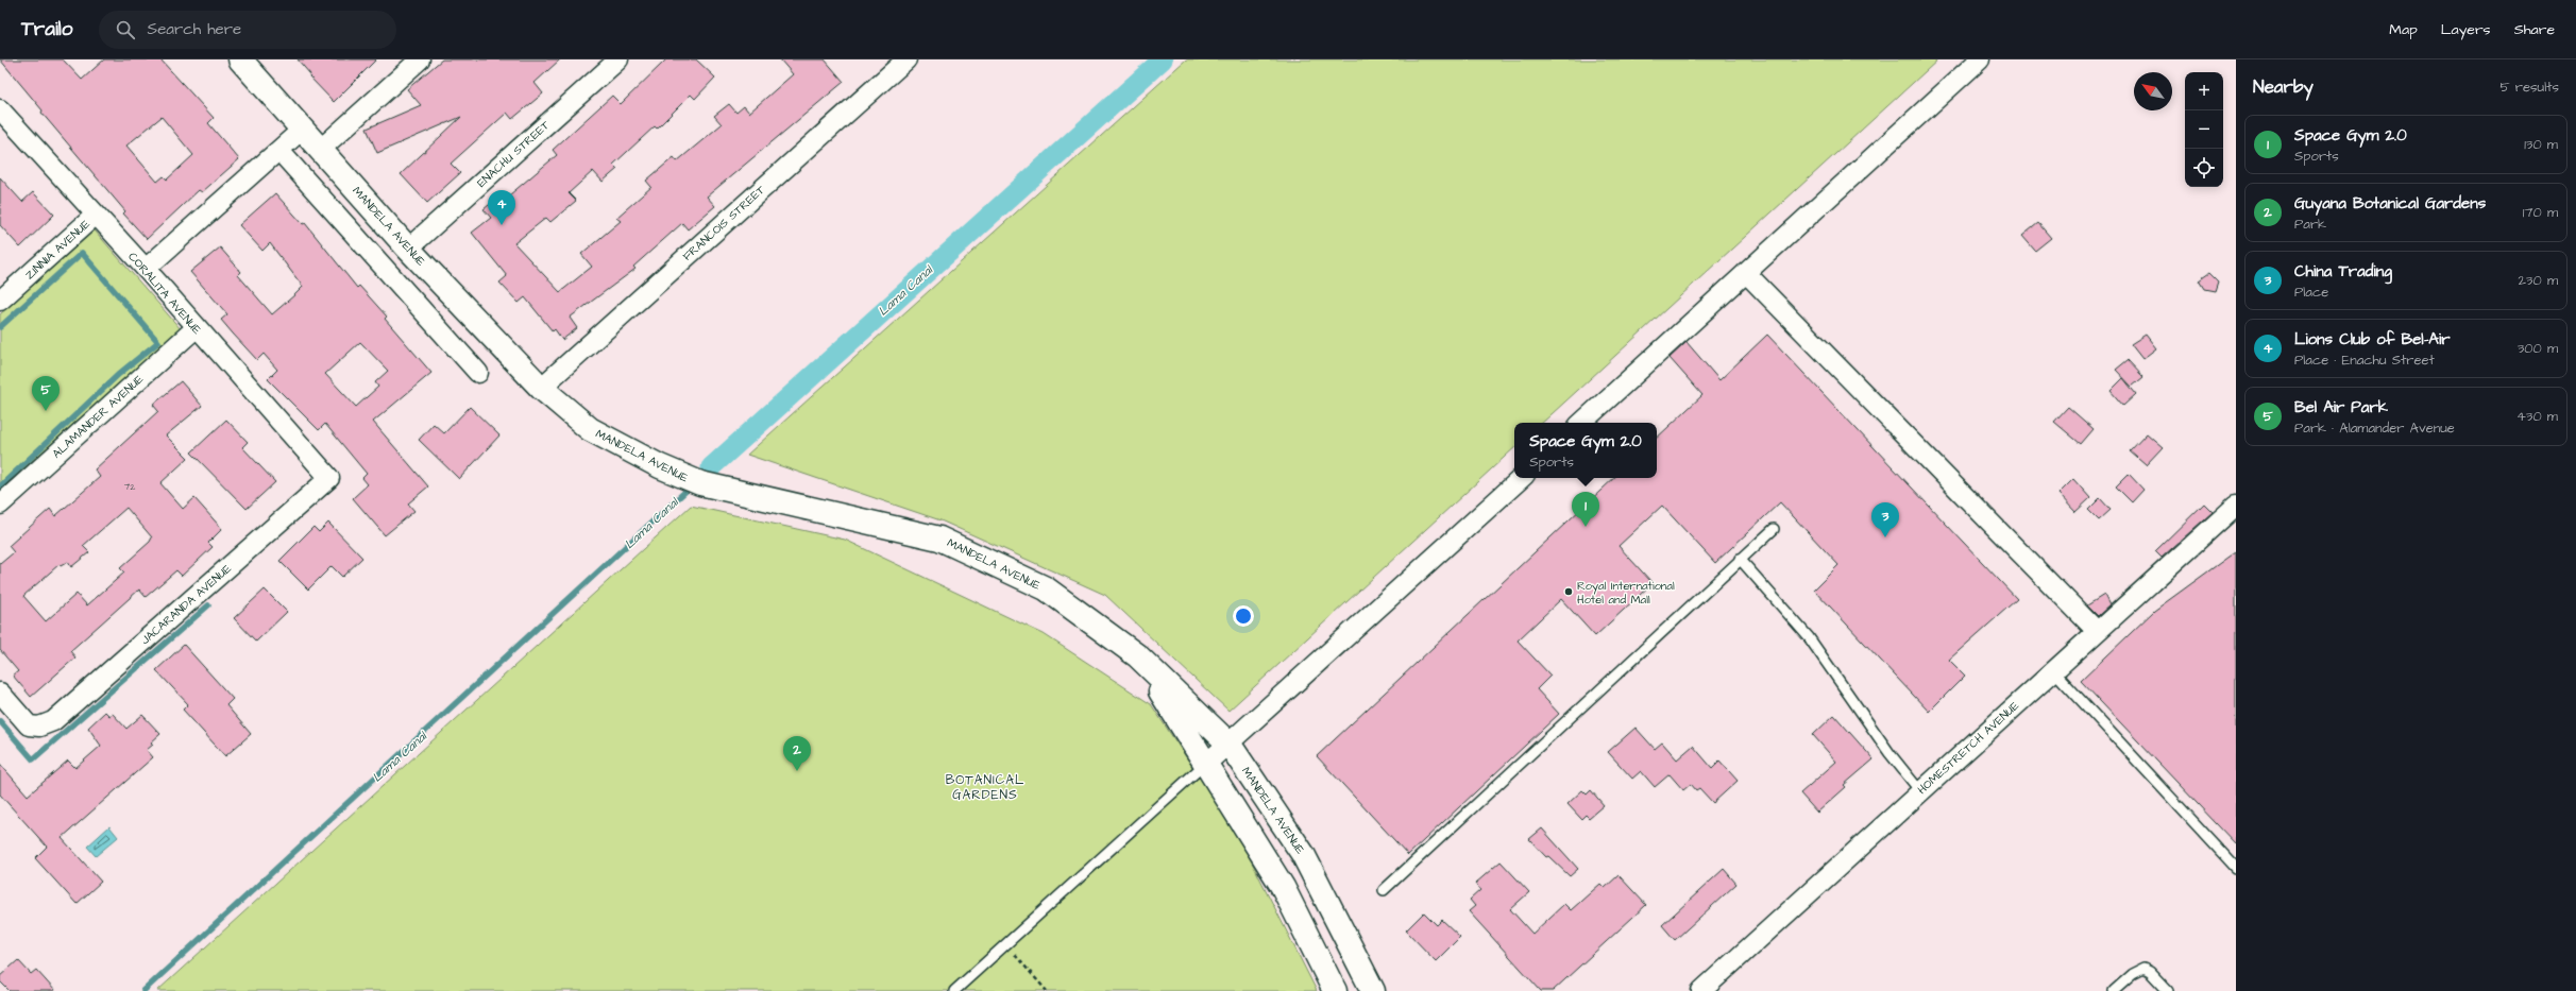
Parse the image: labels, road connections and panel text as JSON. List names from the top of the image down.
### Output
{
  "streets": {
    "main road": ["MANDELA AVENUE"],
    "street": [
      "ENACHU STREET",
      "FRANCOIS STREET",
      "ZINNIA AVENUE",
      "CORALITA AVENUE",
      "ALAMANDER AVENUE",
      "JACARANDA AVENUE",
      "HOMESTRETCH AVENUE"
    ]
  },
  "crossings": [
    ["ENACHU STREET", "MANDELA AVENUE"],
    ["FRANCOIS STREET", "MANDELA AVENUE"],
    ["ZINNIA AVENUE", "CORALITA AVENUE"],
    ["CORALITA AVENUE", "ALAMANDER AVENUE"],
    ["CORALITA AVENUE", "JACARANDA AVENUE"]
  ],
  "districts": ["BOTANICAL GARDENS"],
  "water": ["Lama Canal"],
  "places": ["Royal International Hotel and Mall"],
  "house_numbers": ["72"],
  "north": "top left",
  "page": {
    "header": "Trailo",
    "search": "Search here",
    "nav": ["Map", "Layers", "Share"],
    "heading": ["Nearby", "5 results"],
    "map_buttons": ["+", "−"],
    "list": [
      {
        "mark": "1",
        "name": "Space Gym 2.0",
        "note": "Sports",
        "value": "130 m"
      },
      {
        "mark": "2",
        "name": "Guyana Botanical Gardens",
        "note": "Park",
        "value": "170 m"
      },
      {
        "mark": "3",
        "name": "China Trading",
        "note": "Place",
        "value": "230 m"
      },
      {
        "mark": "4",
        "name": "Lions Club of Bel-Air",
        "note": "Place · Enachu Street",
        "value": "300 m"
      },
      {
        "mark": "5",
        "name": "Bel Air Park",
        "note": "Park · Alamander Avenue",
        "value": "430 m"
      }
    ],
    "pins": [
      "4",
      "5",
      "1",
      "3",
      "2"
    ],
    "popup": ["Space Gym 2.0", "Sports"]
  }
}
